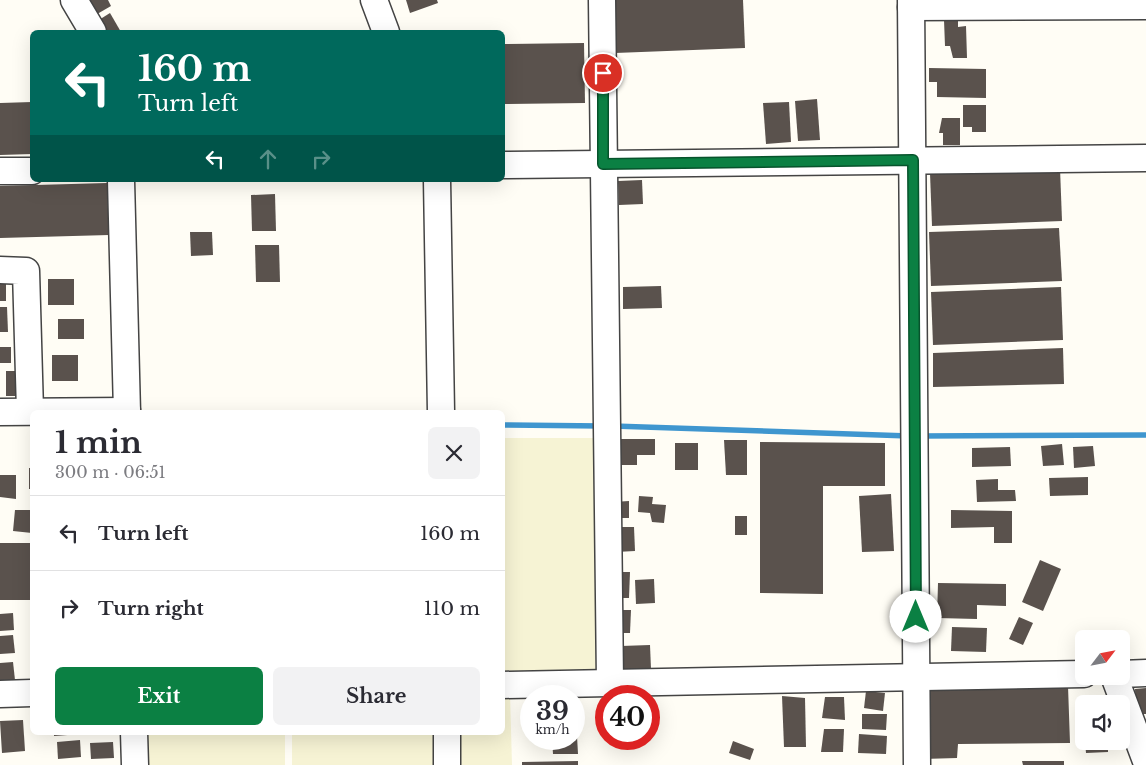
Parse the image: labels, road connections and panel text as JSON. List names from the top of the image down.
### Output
{
  "north": "top right",
  "page": {
    "turn": ["160 m", "Turn left"],
    "heading": ["1 min", "300 m · 06:51"],
    "list": [
      {
        "name": "Turn left",
        "value": "160 m"
      },
      {
        "name": "Turn right",
        "value": "110 m"
      }
    ],
    "buttons": ["Exit", "Share"],
    "speed": "39 km/h",
    "limit": "40"
  }
}
